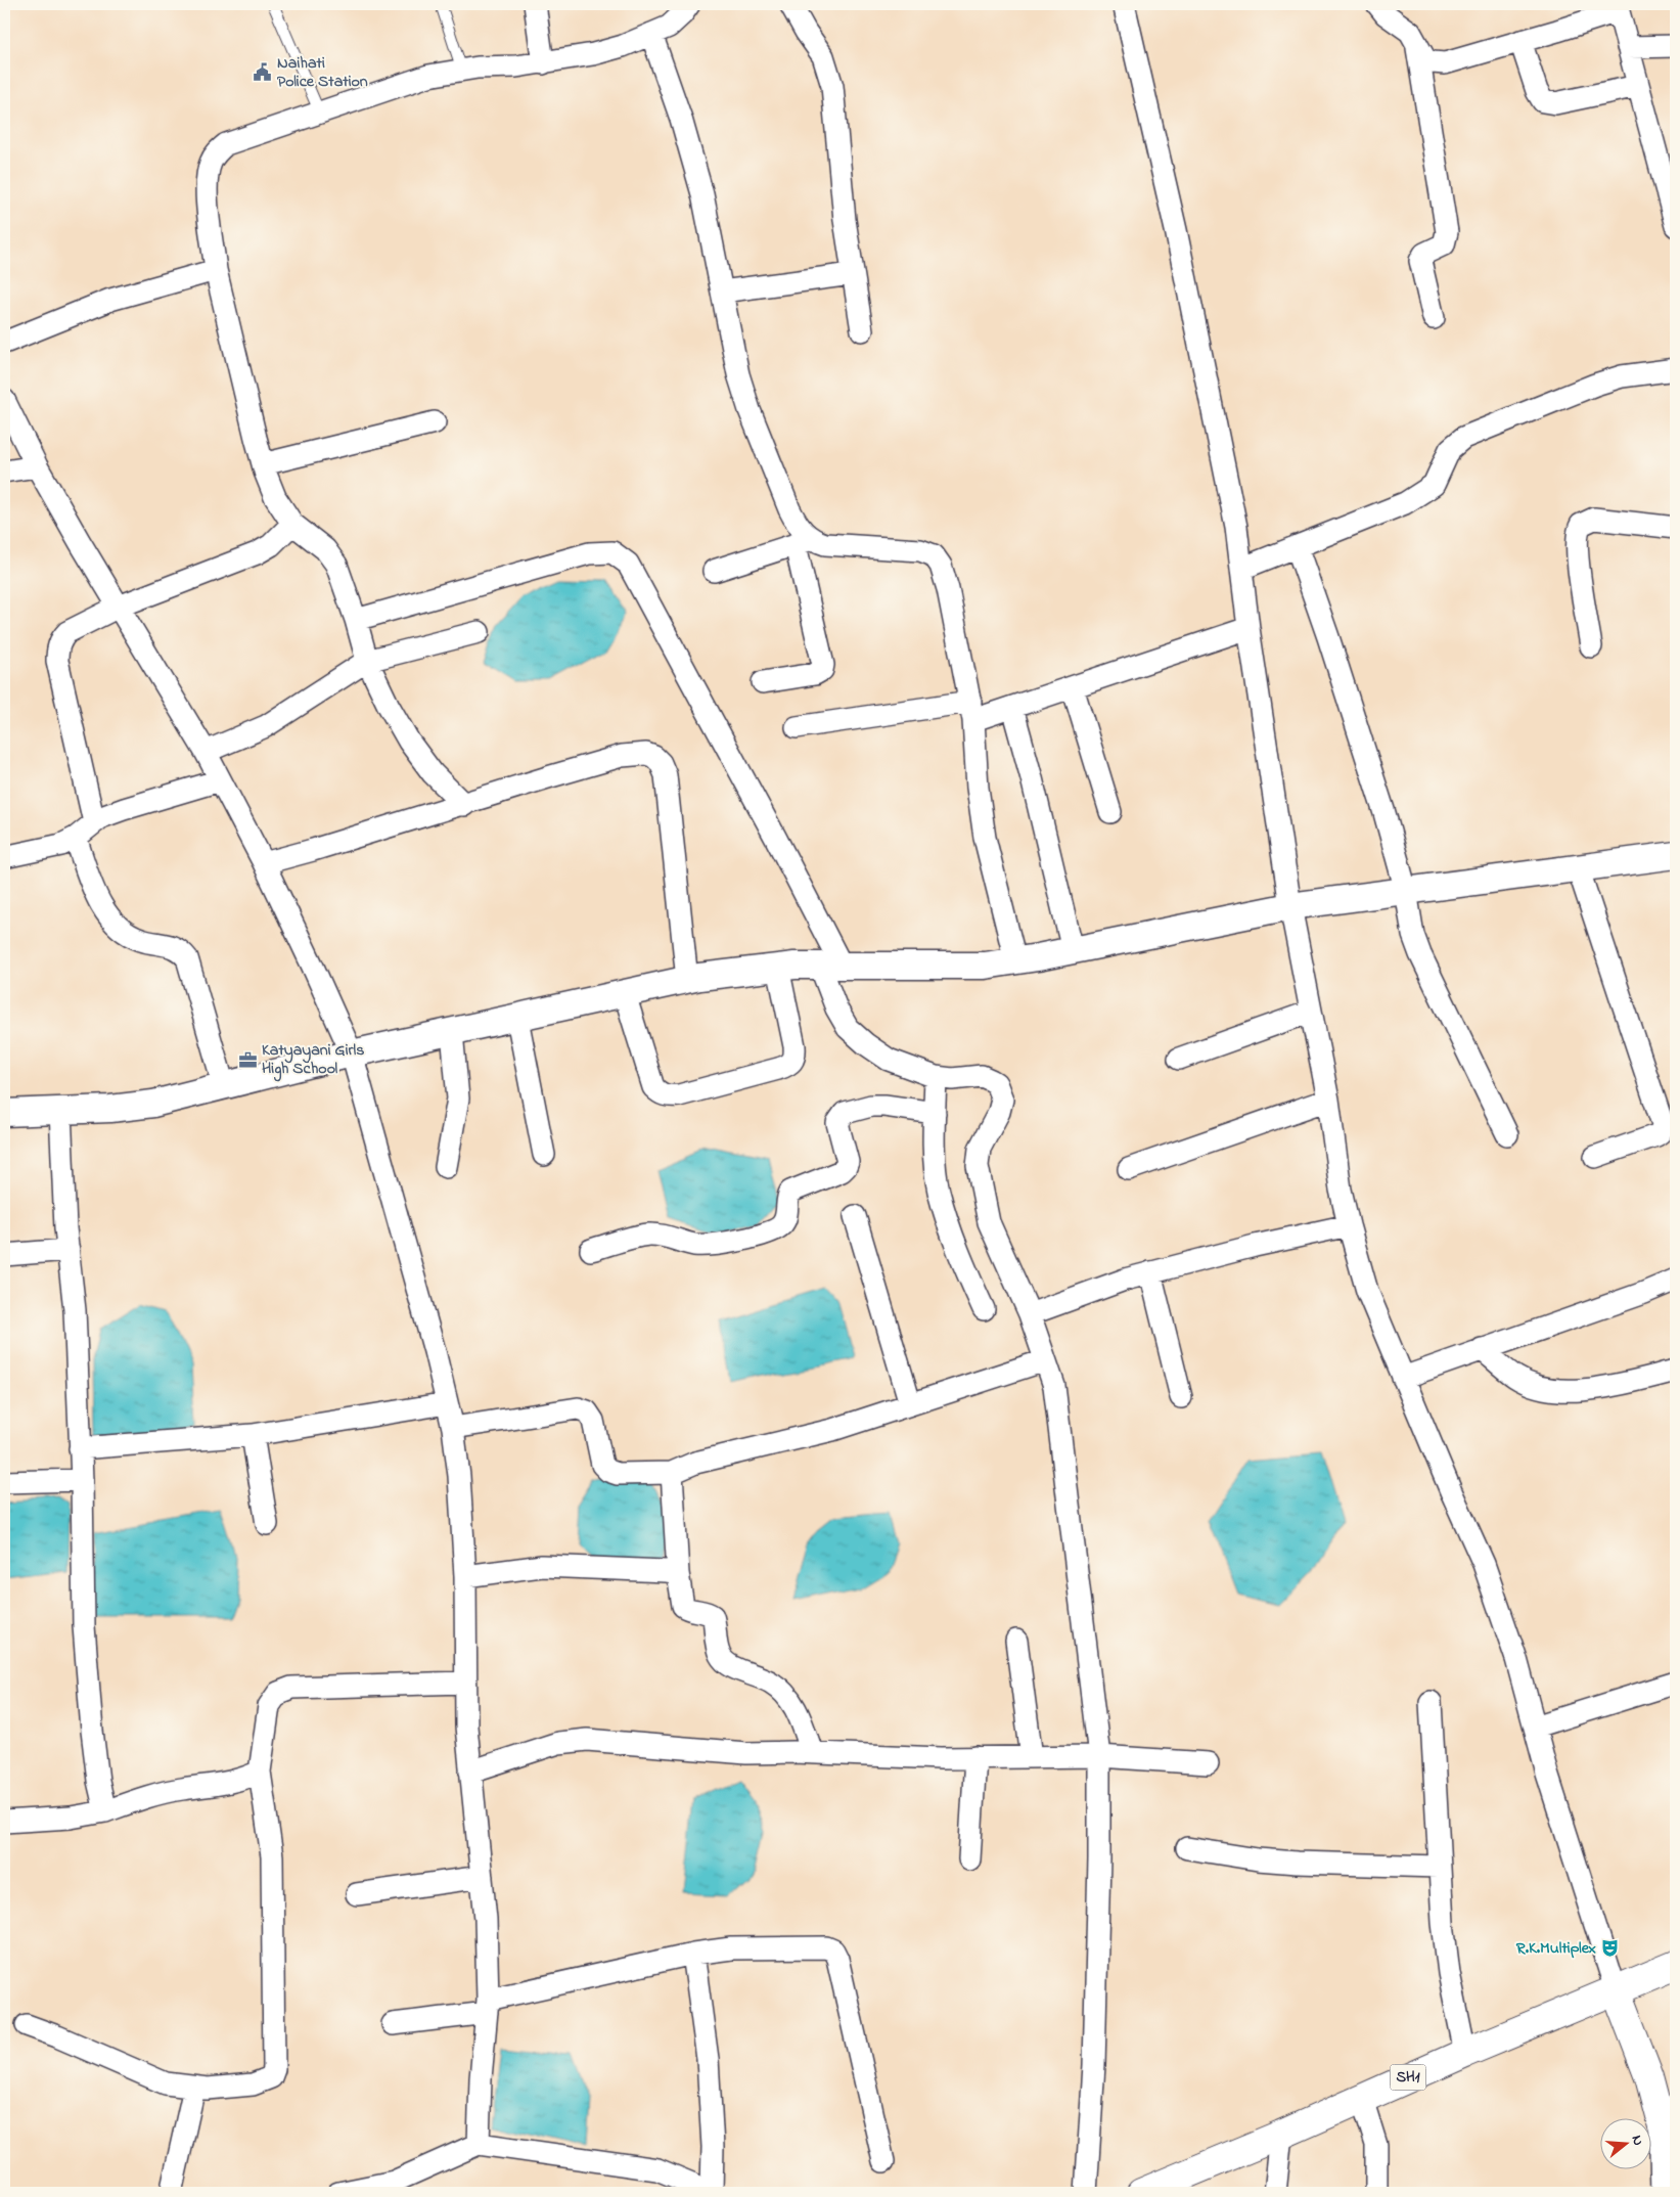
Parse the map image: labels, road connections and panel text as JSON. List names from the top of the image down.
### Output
{
  "streets": {
    "main road": ["SH1"]
  },
  "places": {
    "public building": ["Naihati Police Station"],
    "office": ["Katyayani Girls High School"],
    "theatre": ["R.K.Multiplex"]
  },
  "north": "right"
}
